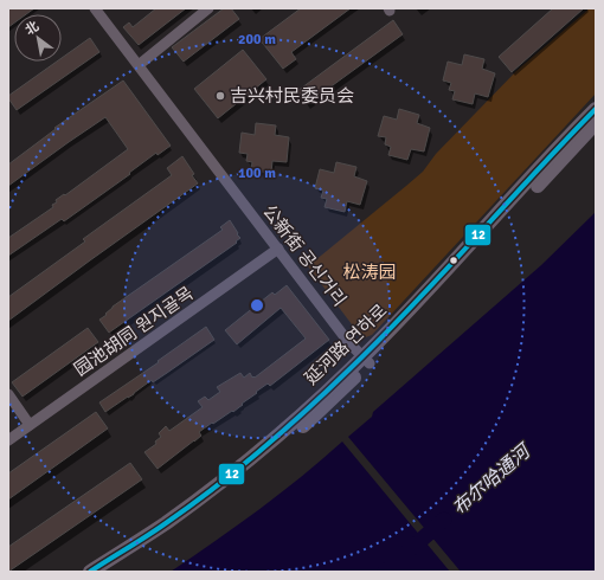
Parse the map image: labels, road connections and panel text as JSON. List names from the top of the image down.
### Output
{
  "streets": {
    "main road": ["延河路 연하로"],
    "street": ["公新街 공신거리", "园池胡同 원지골목"]
  },
  "crossings": [
    ["公新街 공신거리", "园池胡同 원지골목"],
    ["公新街 공신거리", "延河路 연하로"]
  ],
  "water": ["布尔哈通河"],
  "parks": ["松涛园"],
  "places": ["吉兴村民委员会"],
  "lines": ["transit line 12"],
  "north": "top left",
  "rings": ["200 m", "100 m"]
}
